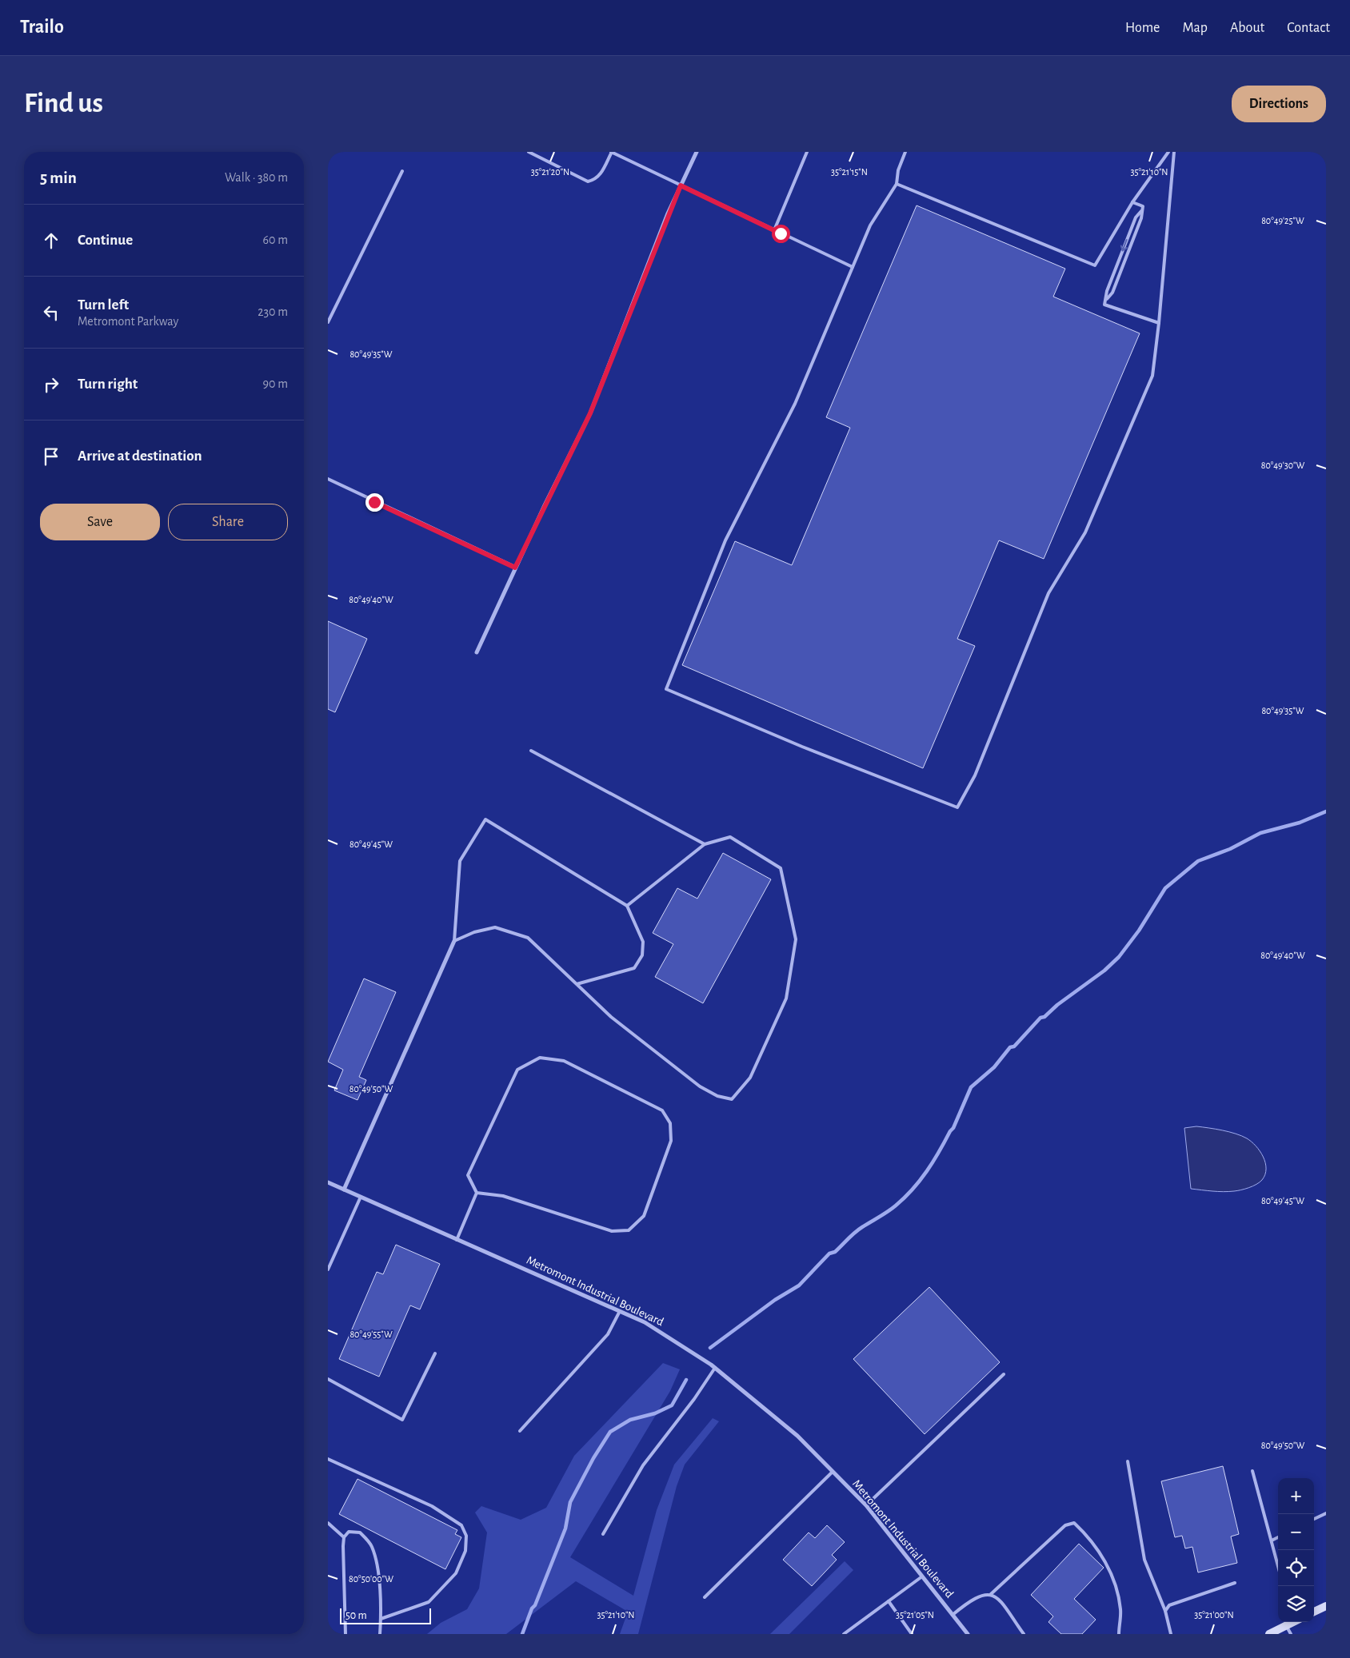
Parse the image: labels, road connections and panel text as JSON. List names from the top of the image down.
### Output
{
  "streets": {
    "street": ["Metromont Industrial Boulevard"]
  },
  "scale_bar": "50 m",
  "page": {
    "header": "Trailo",
    "nav": [
      "Home",
      "Map",
      "About",
      "Contact"
    ],
    "buttons": [
      "Directions",
      ["Save", "Share"]
    ],
    "title": "Find us",
    "heading": ["5 min", "Walk · 380 m"],
    "list": [
      ["Continue", "60 m"],
      ["Turn left", "Metromont Parkway", "230 m"],
      ["Turn right", "90 m"],
      "Arrive at destination"
    ],
    "map_buttons": ["+", "−"],
    "scale": "50 m"
  },
  "coordinates": [
    "35°21'20\"N",
    "35°21'15\"N",
    "35°21'10\"N",
    "80°49'25\"W",
    "80°49'35\"W",
    "80°49'30\"W",
    "80°49'40\"W",
    "80°49'45\"W",
    "80°49'50\"W",
    "80°49'55\"W",
    "80°50'00\"W",
    "35°21'05\"N",
    "35°21'00\"N"
  ]
}
